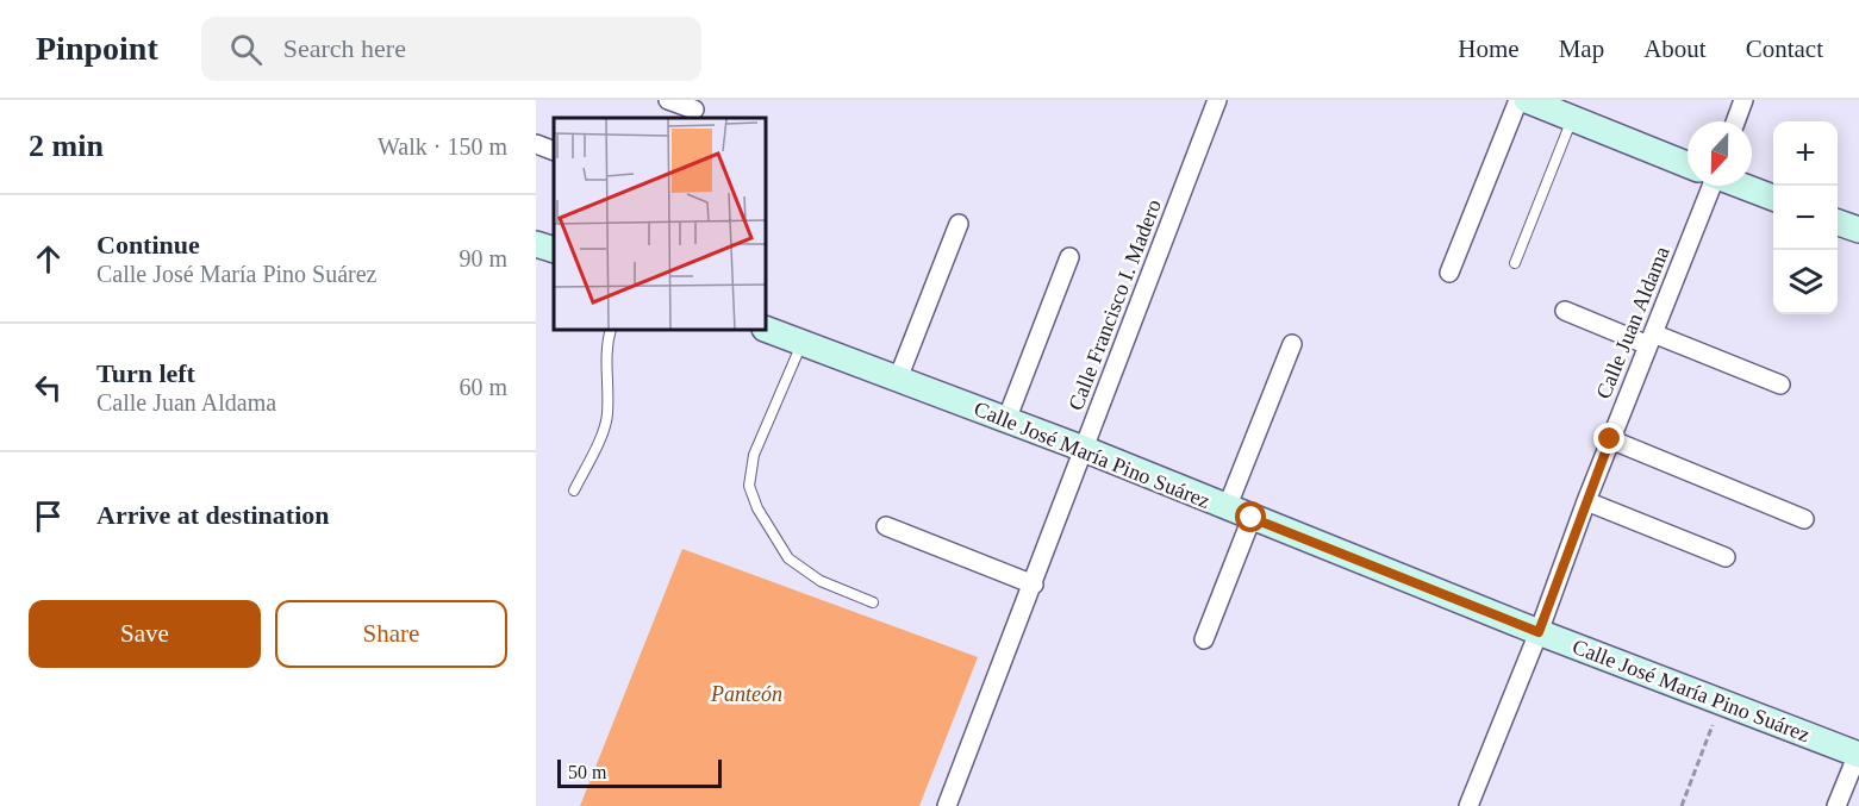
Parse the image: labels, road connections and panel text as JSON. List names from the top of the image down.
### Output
{
  "streets": {
    "main road": ["Calle José María Pino Suárez"],
    "street": ["Calle Francisco I. Madero", "Calle Juan Aldama"]
  },
  "crossings": [
    ["Calle Francisco I. Madero", "Calle José María Pino Suárez"],
    ["Calle Juan Aldama", "Calle José María Pino Suárez"]
  ],
  "parks": ["Panteón"],
  "scale_bar": "50 m",
  "north": "bottom",
  "page": {
    "header": "Pinpoint",
    "search": "Search here",
    "nav": [
      "Home",
      "Map",
      "About",
      "Contact"
    ],
    "heading": ["2 min", "Walk · 150 m"],
    "map_buttons": ["+", "−"],
    "list": [
      ["Continue", "Calle José María Pino Suárez", "90 m"],
      ["Turn left", "Calle Juan Aldama", "60 m"],
      "Arrive at destination"
    ],
    "buttons": ["Save", "Share"],
    "scale": "50 m"
  }
}
